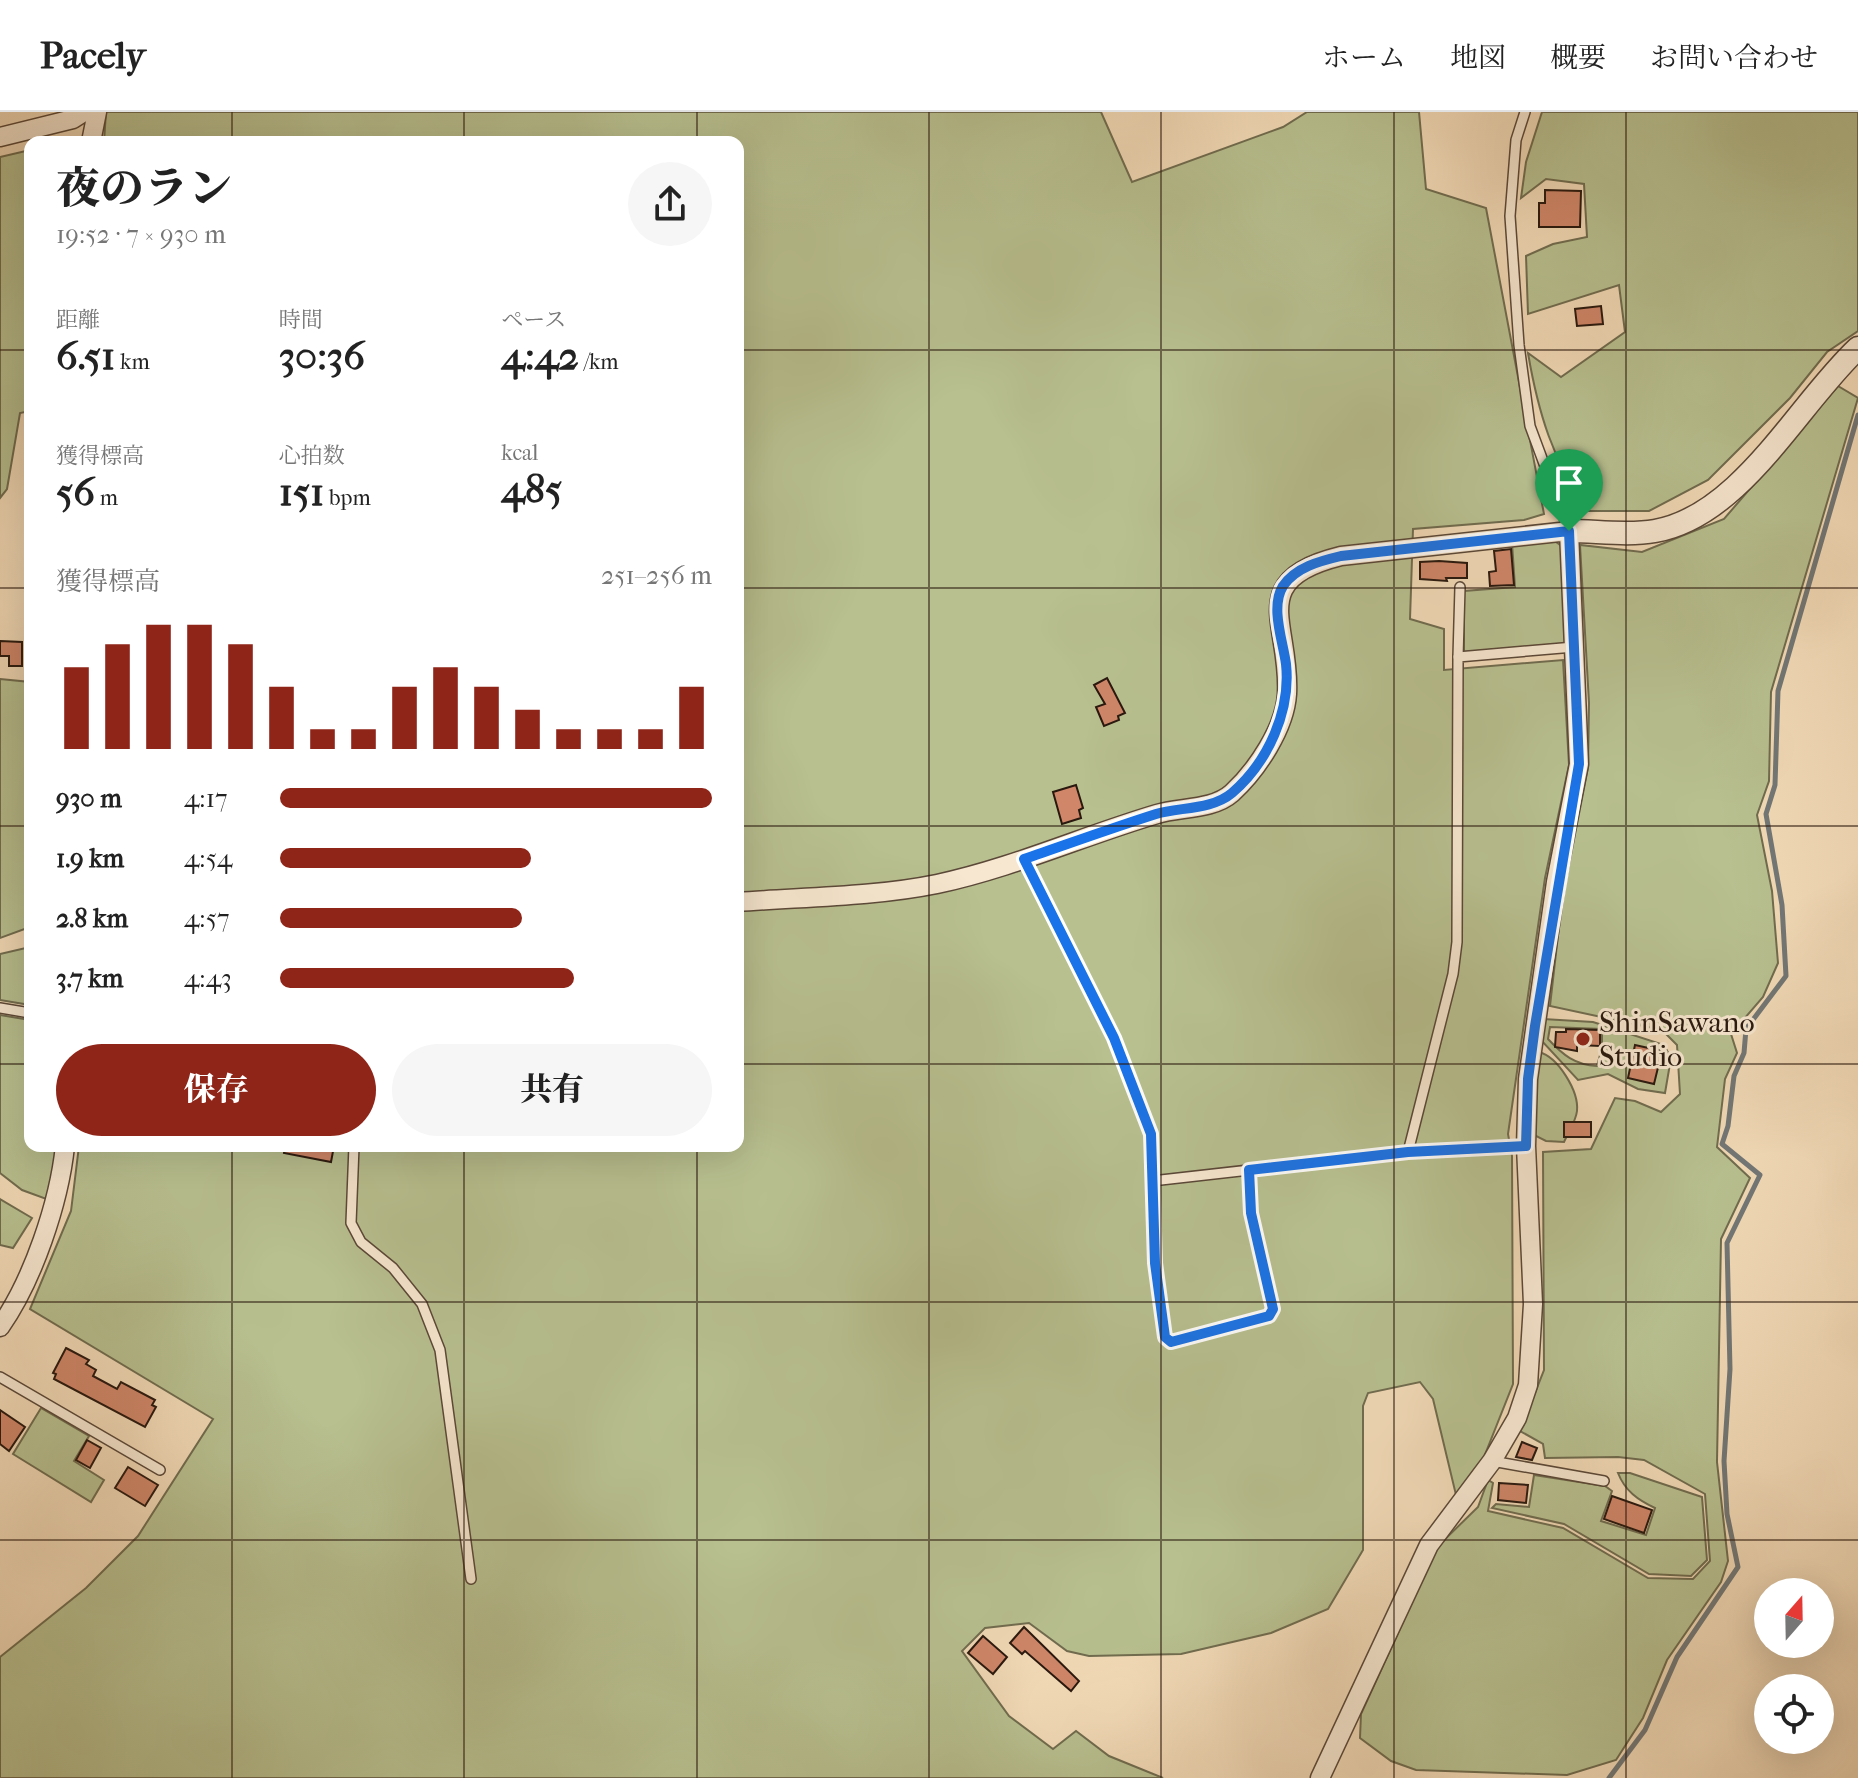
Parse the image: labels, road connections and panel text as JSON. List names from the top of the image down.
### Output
{
  "places": ["ShinSawano Studio"],
  "north": "top",
  "page": {
    "header": "Pacely",
    "nav": [
      "ホーム",
      "地図",
      "概要",
      "お問い合わせ"
    ],
    "heading": ["夜のラン", "19:52 · 7 × 930 m"],
    "stats": [
      ["距離", "6.51 km"],
      ["時間", "30:36"],
      ["ペース", "4:42 /km"],
      ["獲得標高", "56 m"],
      ["心拍数", "151 bpm"],
      ["kcal", "485"]
    ],
    "chart": ["獲得標高", "251–256 m"],
    "list": [
      {
        "name": "930 m",
        "note": "4:17"
      },
      {
        "name": "1.9 km",
        "note": "4:54"
      },
      {
        "name": "2.8 km",
        "note": "4:57"
      },
      {
        "name": "3.7 km",
        "note": "4:43"
      }
    ],
    "buttons": ["保存", "共有"]
  }
}
